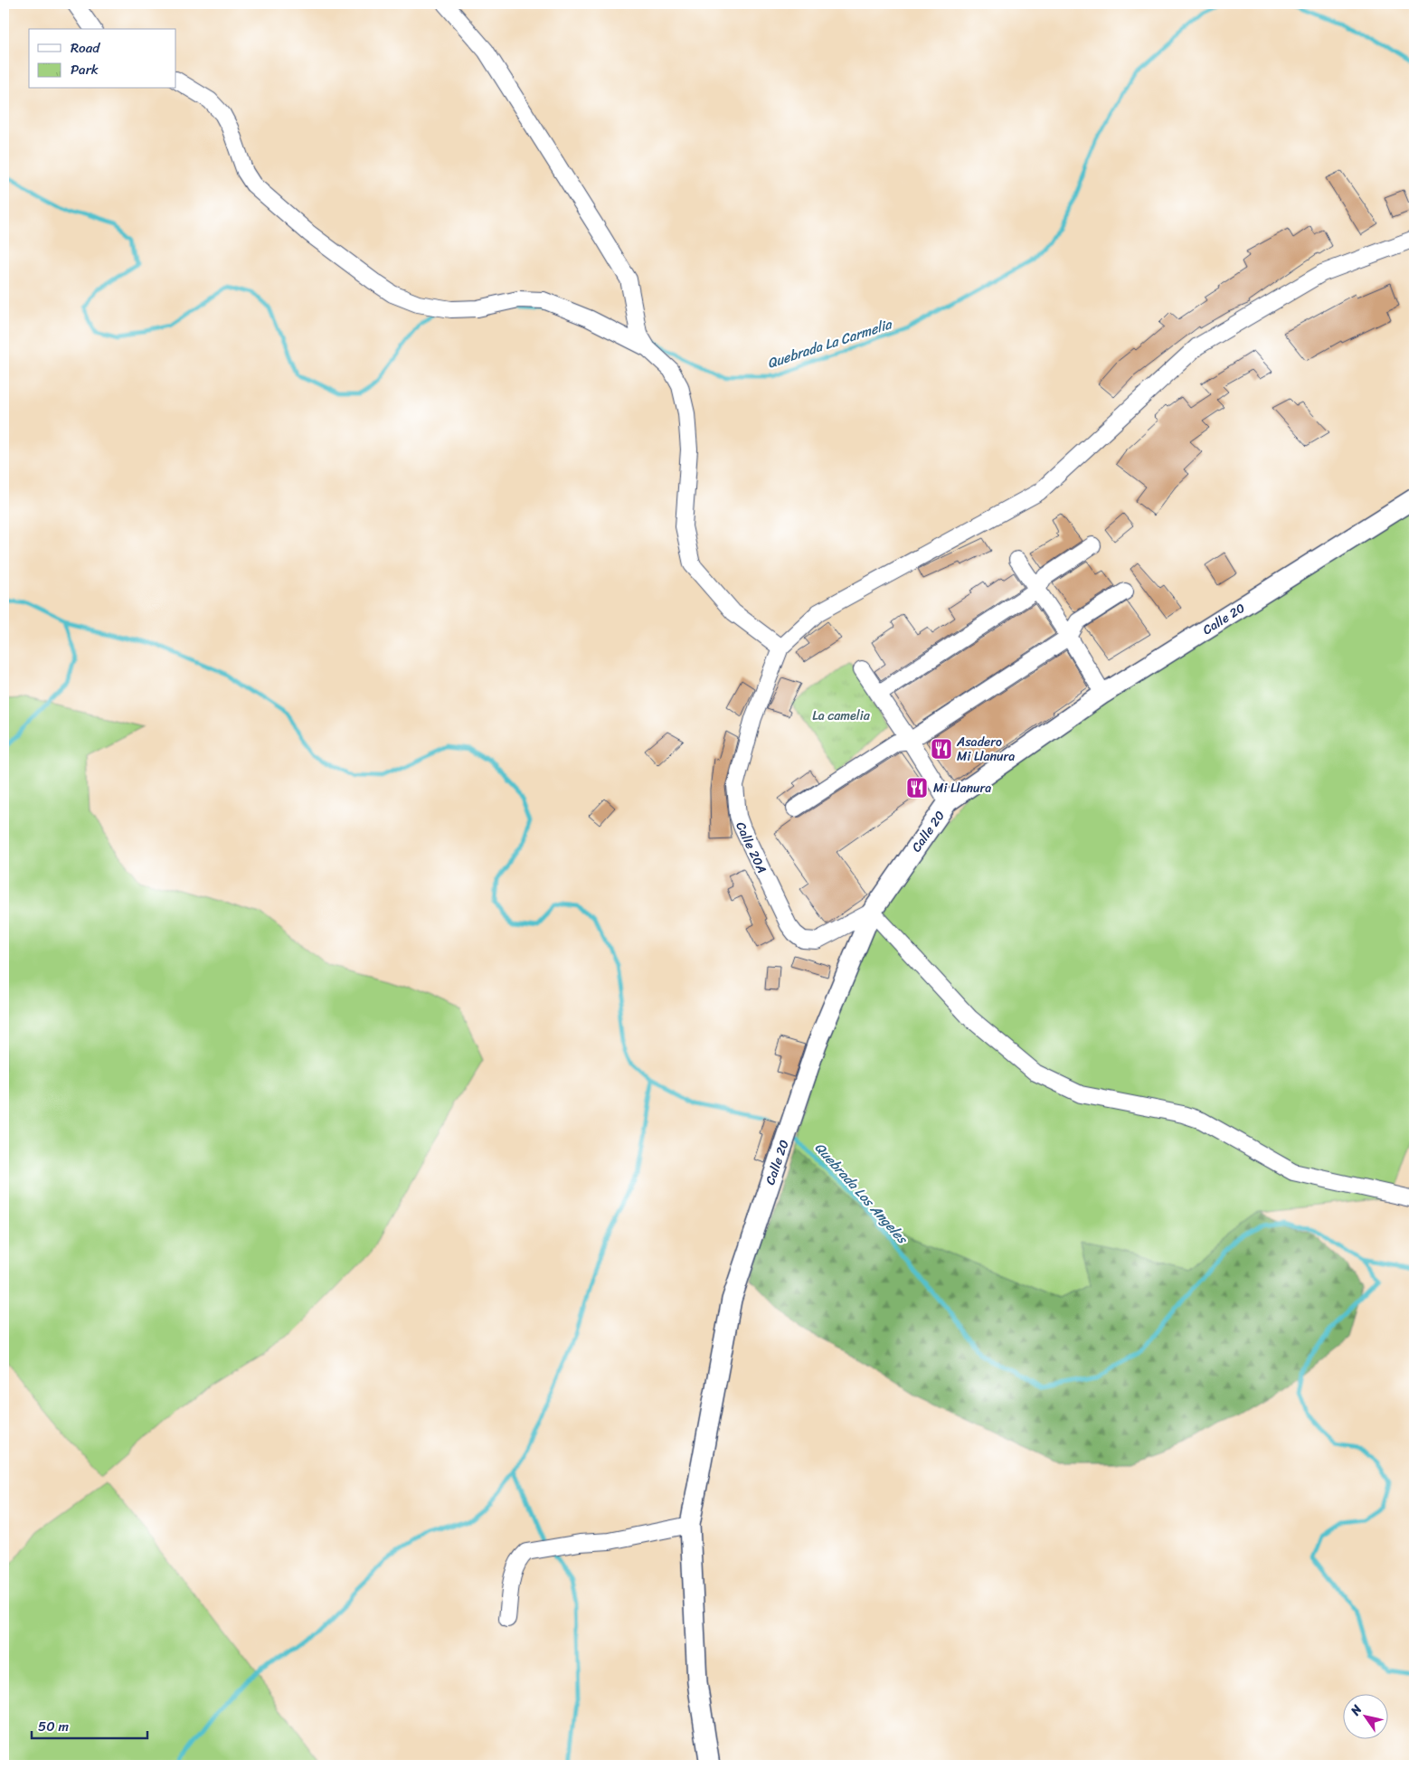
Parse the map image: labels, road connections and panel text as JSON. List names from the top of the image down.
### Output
{
  "streets": {
    "main road": ["Calle 20"],
    "street": ["Calle 20A"]
  },
  "crossings": [
    ["Calle 20", "Calle 20A"]
  ],
  "water": ["Quebrada La Carmelia", "Quebrada Los Angeles"],
  "parks": ["La camelia"],
  "places": {
    "restaurant": ["Asadero Mi Llanura", "Mi Llanura"]
  },
  "legend": ["Road", "Park"],
  "scale_bar": "50 m",
  "north": "top left"
}
